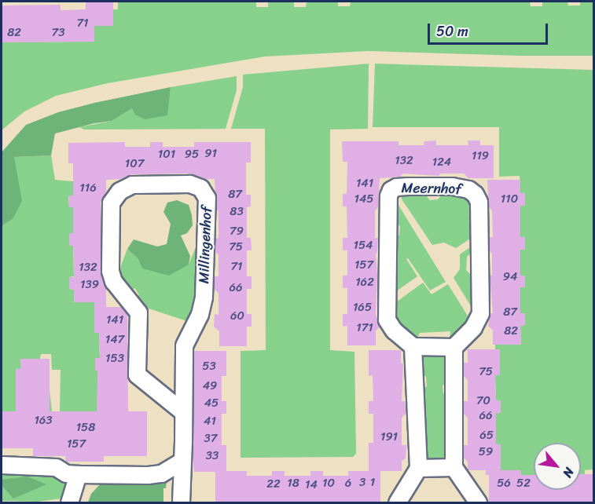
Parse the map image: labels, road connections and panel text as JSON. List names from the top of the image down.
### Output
{
  "streets": {
    "street": ["Meernhof", "Millingenhof"]
  },
  "house_numbers": [
    "71",
    "82",
    "73",
    "91",
    "101",
    "95",
    "119",
    "132",
    "124",
    "107",
    "141",
    "116",
    "87",
    "145",
    "110",
    "83",
    "79",
    "154",
    "75",
    "157",
    "71",
    "132",
    "94",
    "162",
    "139",
    "66",
    "165",
    "87",
    "60",
    "141",
    "171",
    "82",
    "147",
    "153",
    "53",
    "75",
    "49",
    "70",
    "45",
    "66",
    "163",
    "41",
    "158",
    "65",
    "191",
    "37",
    "157",
    "59",
    "33",
    "3",
    "1",
    "18",
    "10",
    "6",
    "56",
    "52",
    "22",
    "14"
  ],
  "scale_bar": "50 m",
  "north": "bottom right"
}
